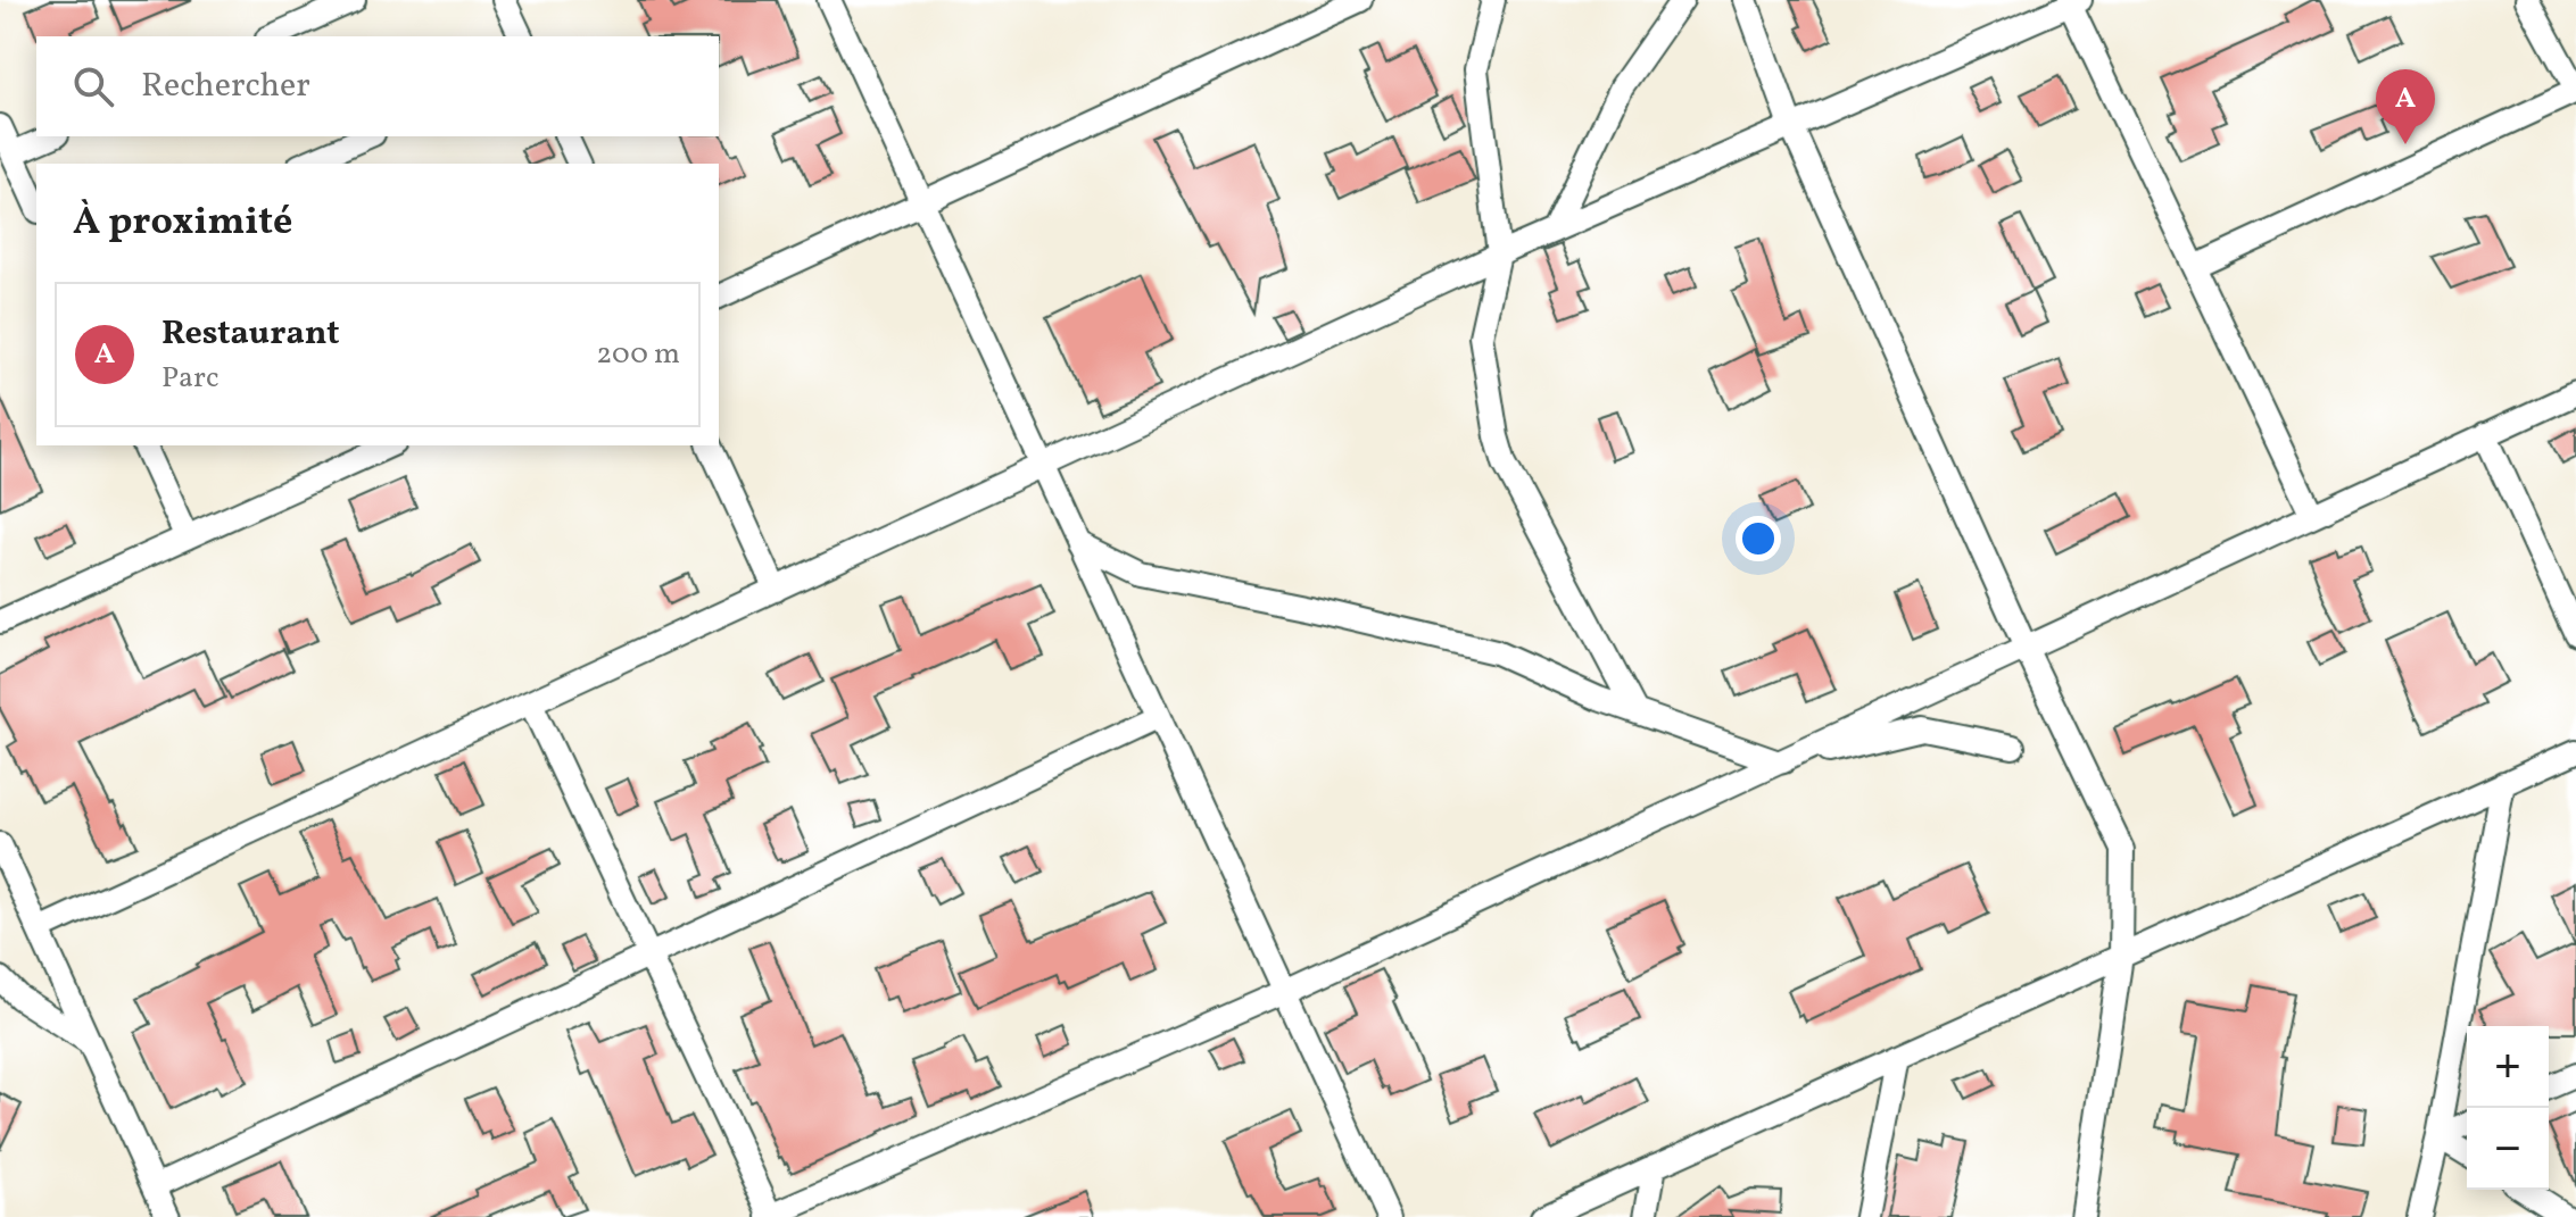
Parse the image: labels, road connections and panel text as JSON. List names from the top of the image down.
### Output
{
  "page": {
    "search": "Rechercher",
    "pins": "A",
    "heading": "À proximité",
    "list": [
      {
        "mark": "A",
        "name": "Restaurant",
        "note": "Parc",
        "value": "200 m"
      }
    ],
    "map_buttons": ["+", "−"]
  }
}
